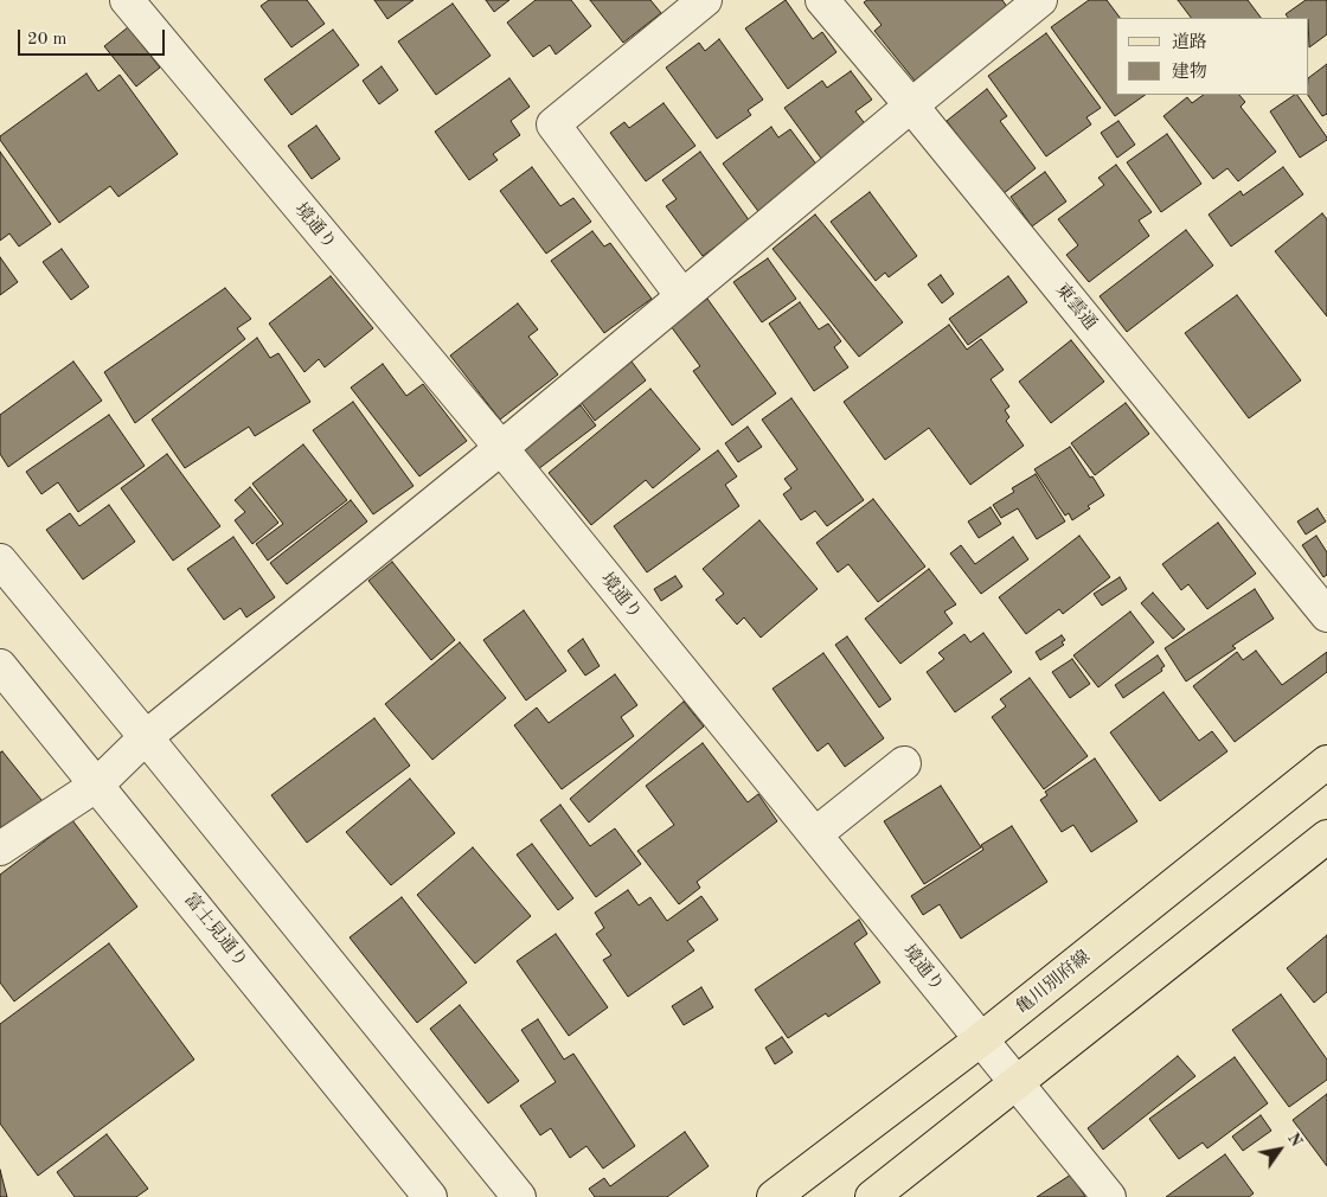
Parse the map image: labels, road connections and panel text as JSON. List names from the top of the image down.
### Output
{
  "streets": {
    "main road": ["亀川別府線"],
    "street": ["境通り", "東雲通", "富士見通り"]
  },
  "crossings": [
    ["境通り", "亀川別府線"]
  ],
  "legend": ["道路", "建物"],
  "scale_bar": "20 m",
  "north": "top right"
}
